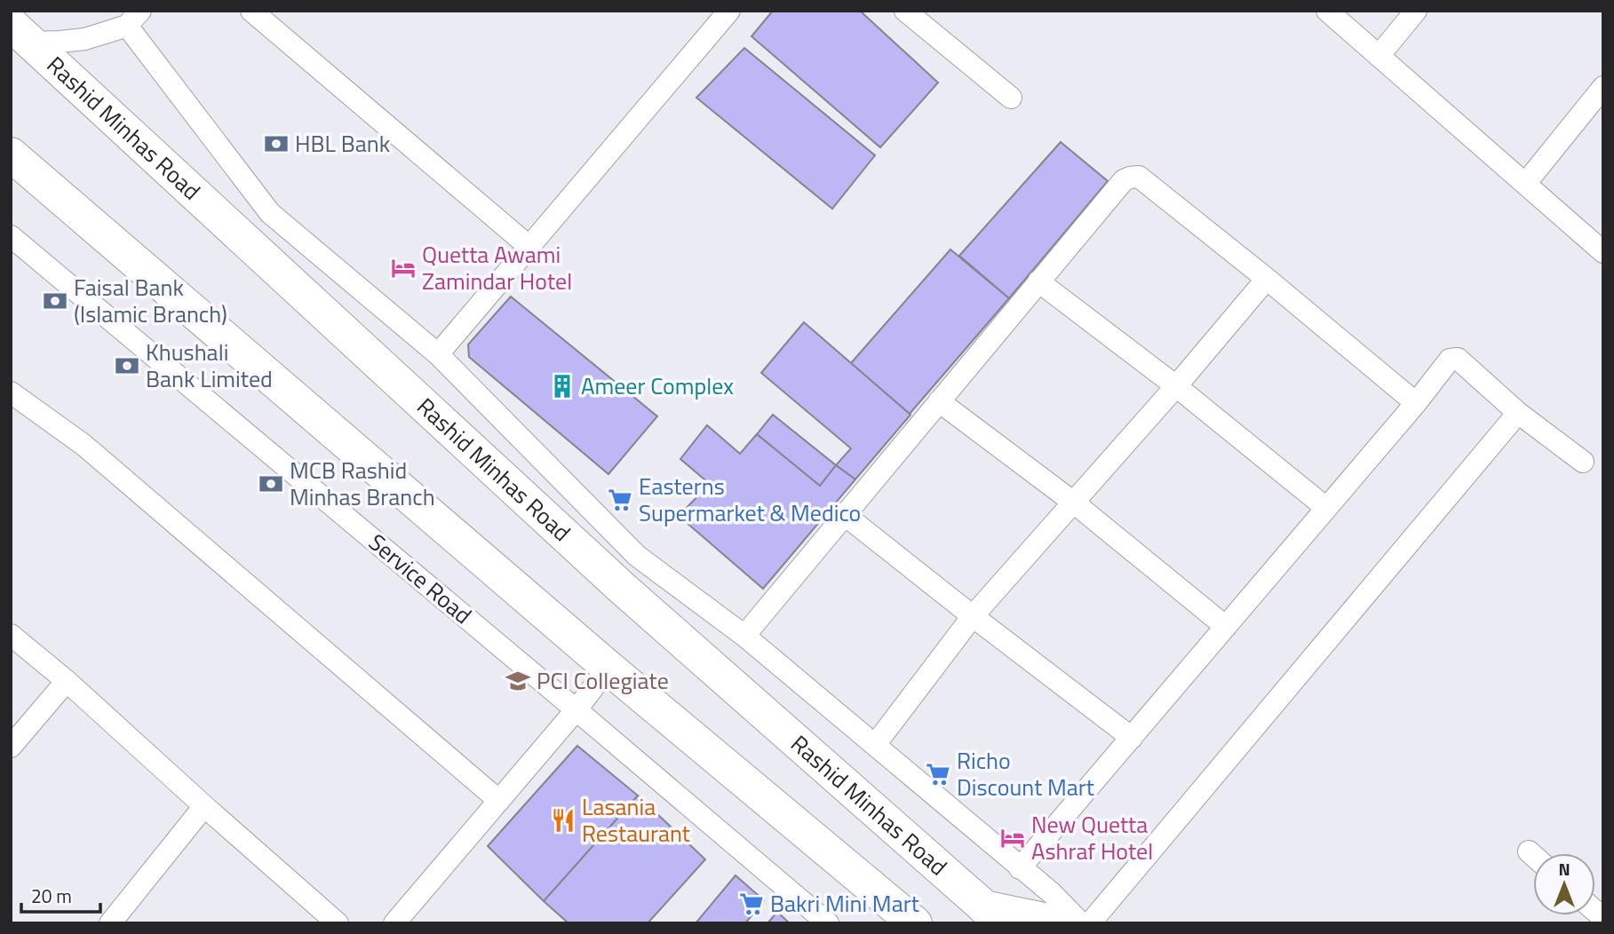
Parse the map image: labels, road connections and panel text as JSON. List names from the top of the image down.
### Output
{
  "streets": {
    "main road": ["Rashid Minhas Road"],
    "street": ["Service Road"]
  },
  "places": {
    "bank": [
      "HBL Bank",
      "Faisal Bank (Islamic Branch)",
      "Khushali Bank Limited",
      "MCB Rashid Minhas Branch"
    ],
    "hotel": ["Quetta Awami Zamindar Hotel", "New Quetta Ashraf Hotel"],
    "building": ["Ameer Complex"],
    "supermarket": ["Easterns Supermarket & Medico", "Richo Discount Mart", "Bakri Mini Mart"],
    "school or university": ["PCI Collegiate"],
    "restaurant": ["Lasania Restaurant"]
  },
  "scale_bar": "20 m",
  "north": "top"
}
